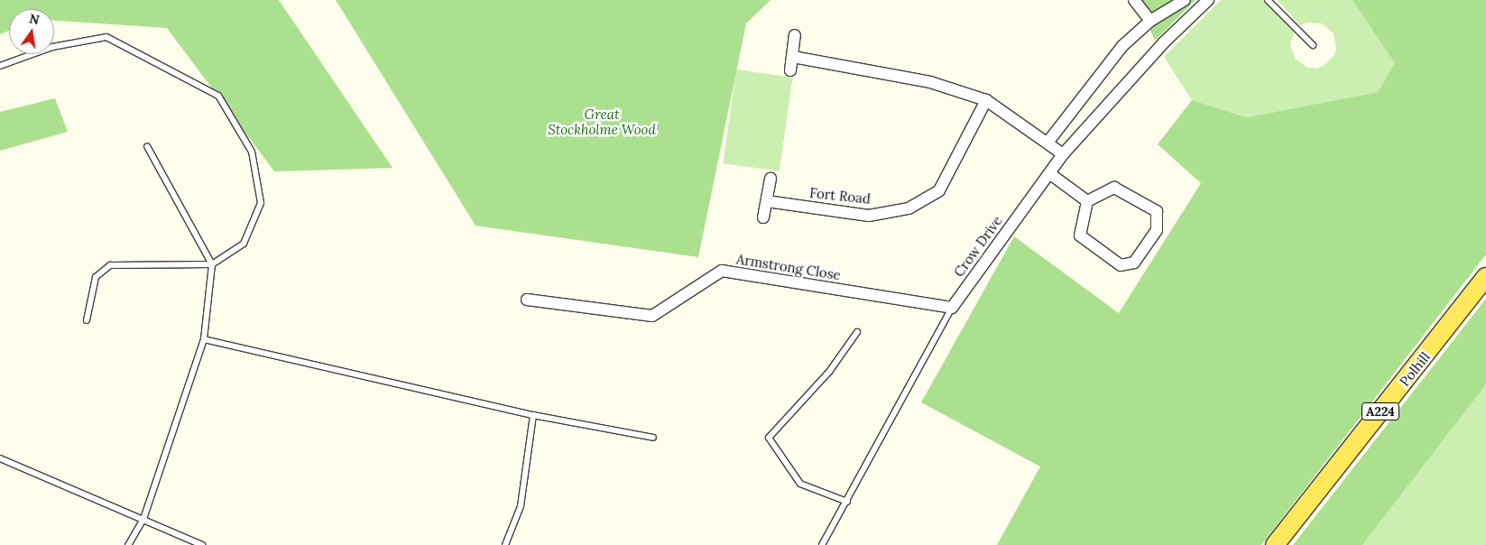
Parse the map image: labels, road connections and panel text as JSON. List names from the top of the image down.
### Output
{
  "streets": {
    "main road": ["Polhill", "A224"],
    "street": ["Fort Road", "Crow Drive", "Armstrong Close"]
  },
  "crossings": [
    ["Crow Drive", "Armstrong Close"]
  ],
  "parks": ["Great Stockholme Wood"],
  "north": "top"
}
